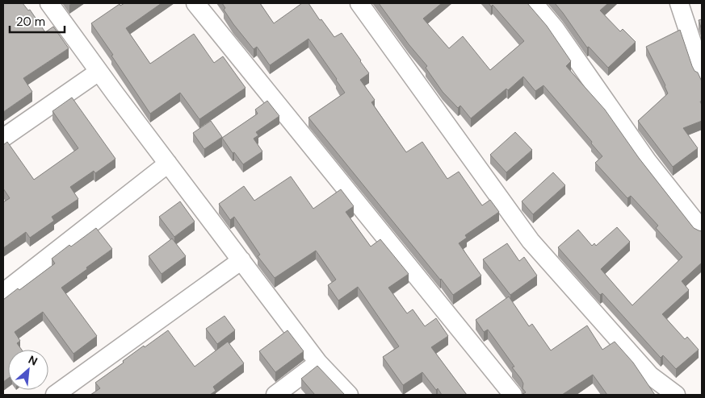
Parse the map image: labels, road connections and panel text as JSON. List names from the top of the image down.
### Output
{
  "scale_bar": "20 m",
  "north": "top right"
}
